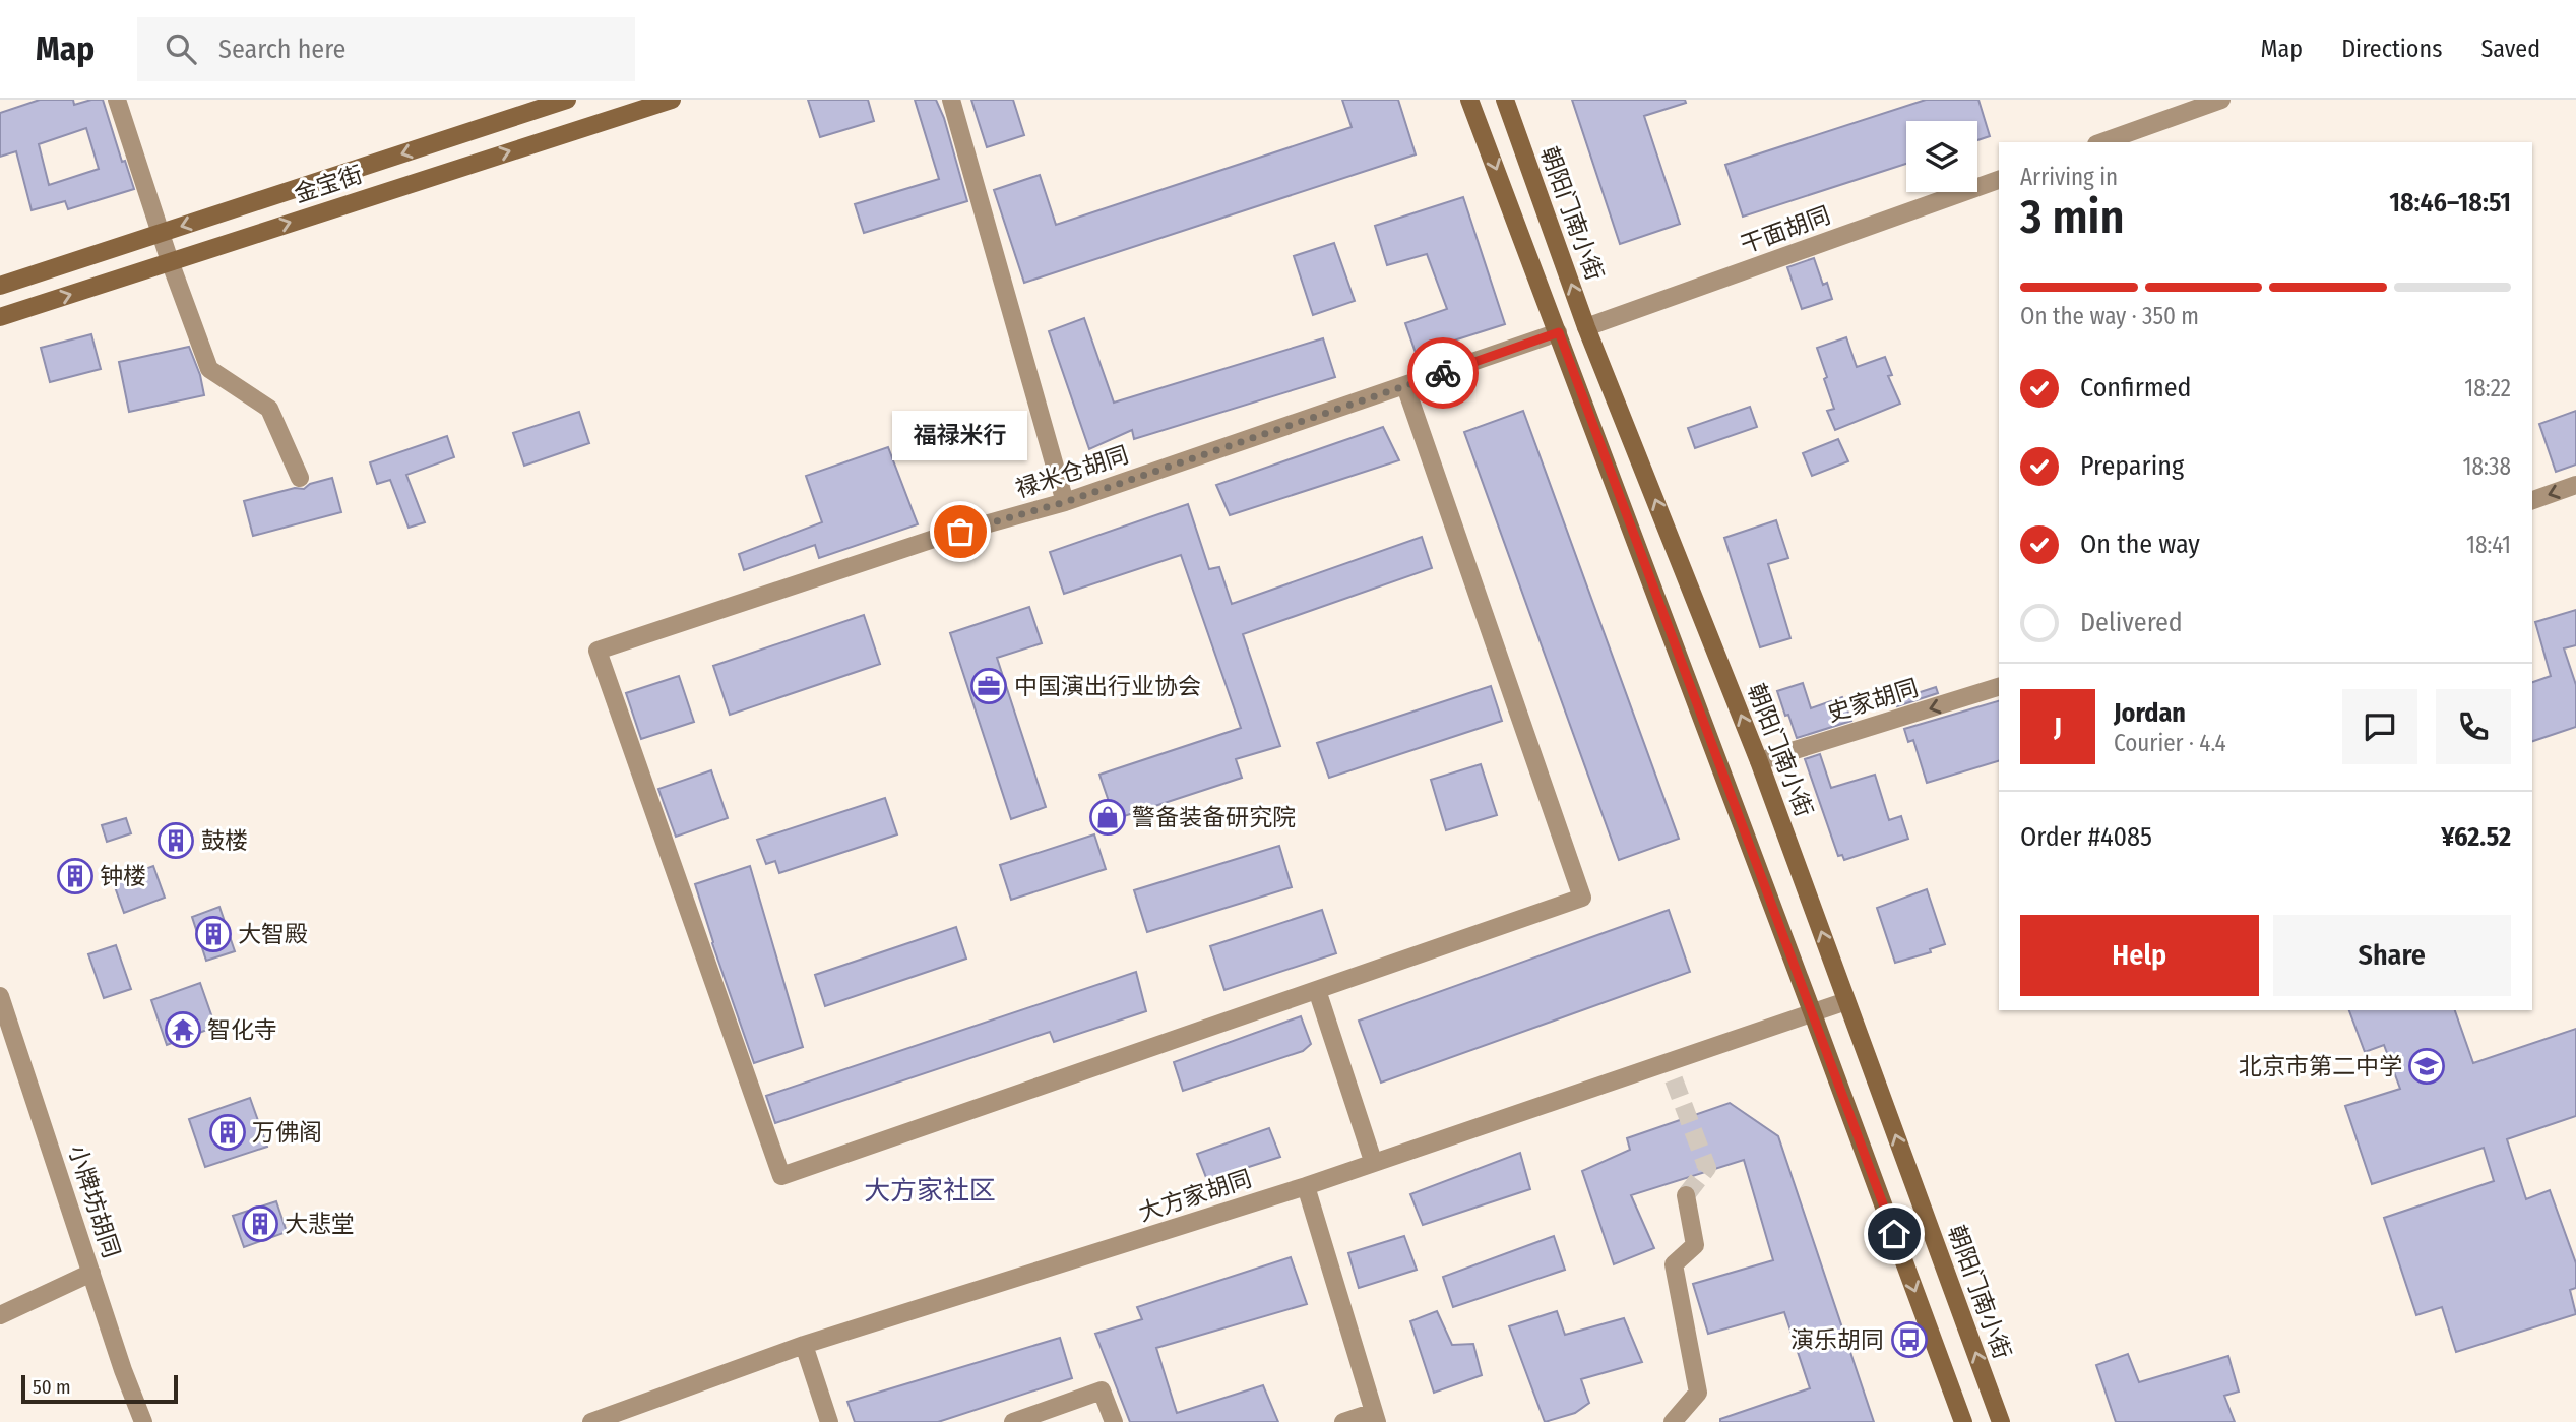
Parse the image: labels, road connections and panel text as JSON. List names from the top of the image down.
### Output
{
  "streets": {
    "main road": ["金宝街", "朝阳门南小街"],
    "street": [
      "干面胡同",
      "禄米仓胡同",
      "史家胡同",
      "大方家胡同",
      "小牌坊胡同"
    ]
  },
  "crossings": [
    ["朝阳门南小街", "干面胡同"],
    ["朝阳门南小街", "史家胡同"],
    ["朝阳门南小街", "大方家胡同"]
  ],
  "one_way": ["史家胡同"],
  "districts": ["大方家社区"],
  "places": {
    "other": ["福禄米行"],
    "office": ["中国演出行业协会"],
    "shop": ["警备装备研究院"],
    "building": [
      "鼓楼",
      "钟楼",
      "大智殿",
      "万佛阁",
      "大悲堂"
    ],
    "temple": ["智化寺"],
    "school or university": ["北京市第二中学"],
    "bus stop": ["演乐胡同"]
  },
  "scale_bar": "50 m",
  "page": {
    "header": "Map",
    "search": "Search here",
    "nav": ["Map", "Directions", "Saved"],
    "heading": ["3 min", "Arriving in", "18:46–18:51"],
    "panel": [
      "Jordan",
      "Courier · 4.4",
      "Order #4085",
      "¥62.52"
    ],
    "bar": "On the way · 350 m",
    "list": [
      ["Confirmed", "18:22"],
      ["Preparing", "18:38"],
      ["On the way", "18:41"],
      "Delivered"
    ],
    "bubble": "福禄米行",
    "round": "J",
    "buttons": ["Help", "Share"],
    "scale": "50 m"
  }
}
